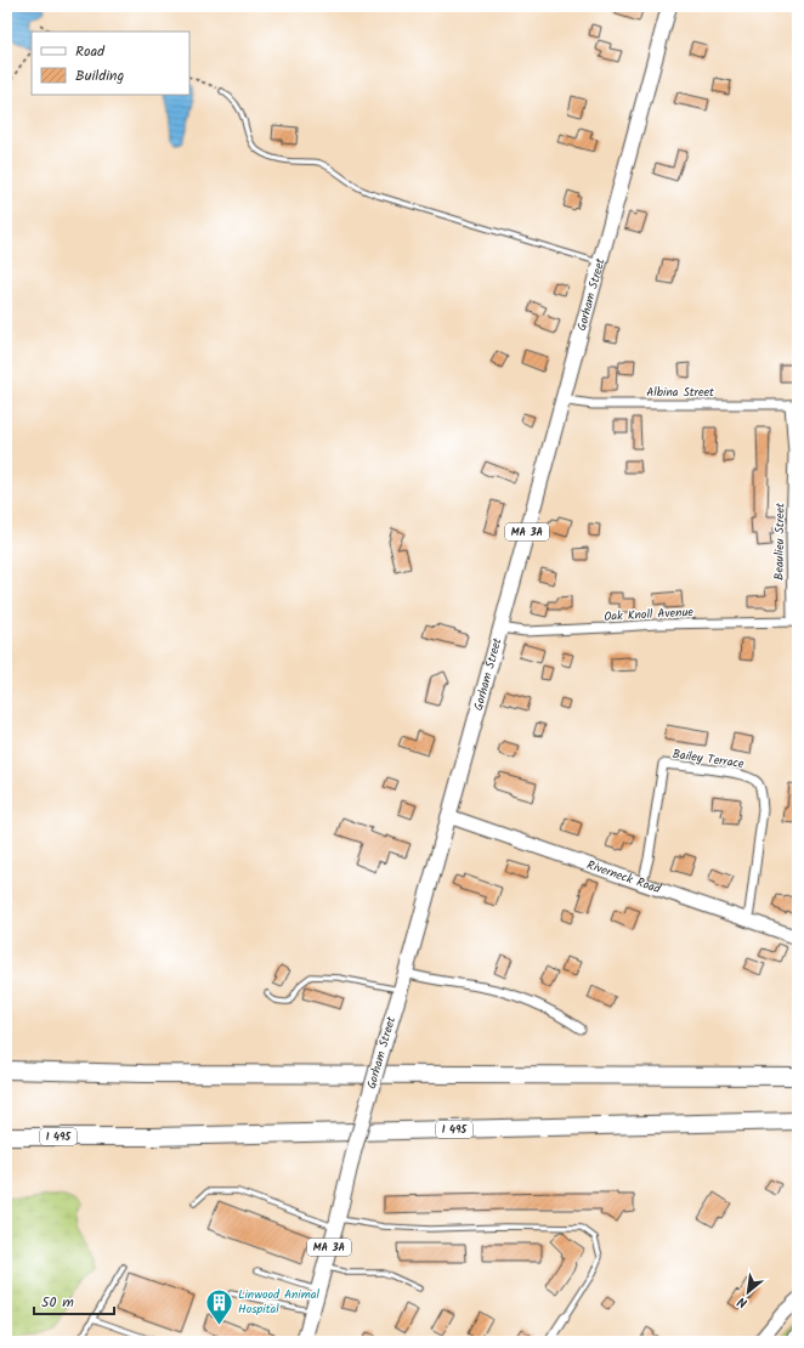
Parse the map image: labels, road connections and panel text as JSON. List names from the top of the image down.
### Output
{
  "streets": {
    "highway": ["I 495"],
    "main road": ["Gorham Street", "MA 3A", "Riverneck Road"],
    "street": [
      "Albina Street",
      "Beaulieu Street",
      "Oak Knoll Avenue",
      "Bailey Terrace"
    ]
  },
  "crossings": [
    ["Gorham Street", "Albina Street"],
    ["Gorham Street", "Oak Knoll Avenue"],
    ["Gorham Street", "Riverneck Road"],
    ["Albina Street", "Beaulieu Street"],
    ["Beaulieu Street", "Oak Knoll Avenue"],
    ["Bailey Terrace", "Riverneck Road"]
  ],
  "places": {
    "building": ["Linwood Animal Hospital"]
  },
  "legend": ["Road", "Building"],
  "scale_bar": "50 m",
  "north": "bottom left"
}
